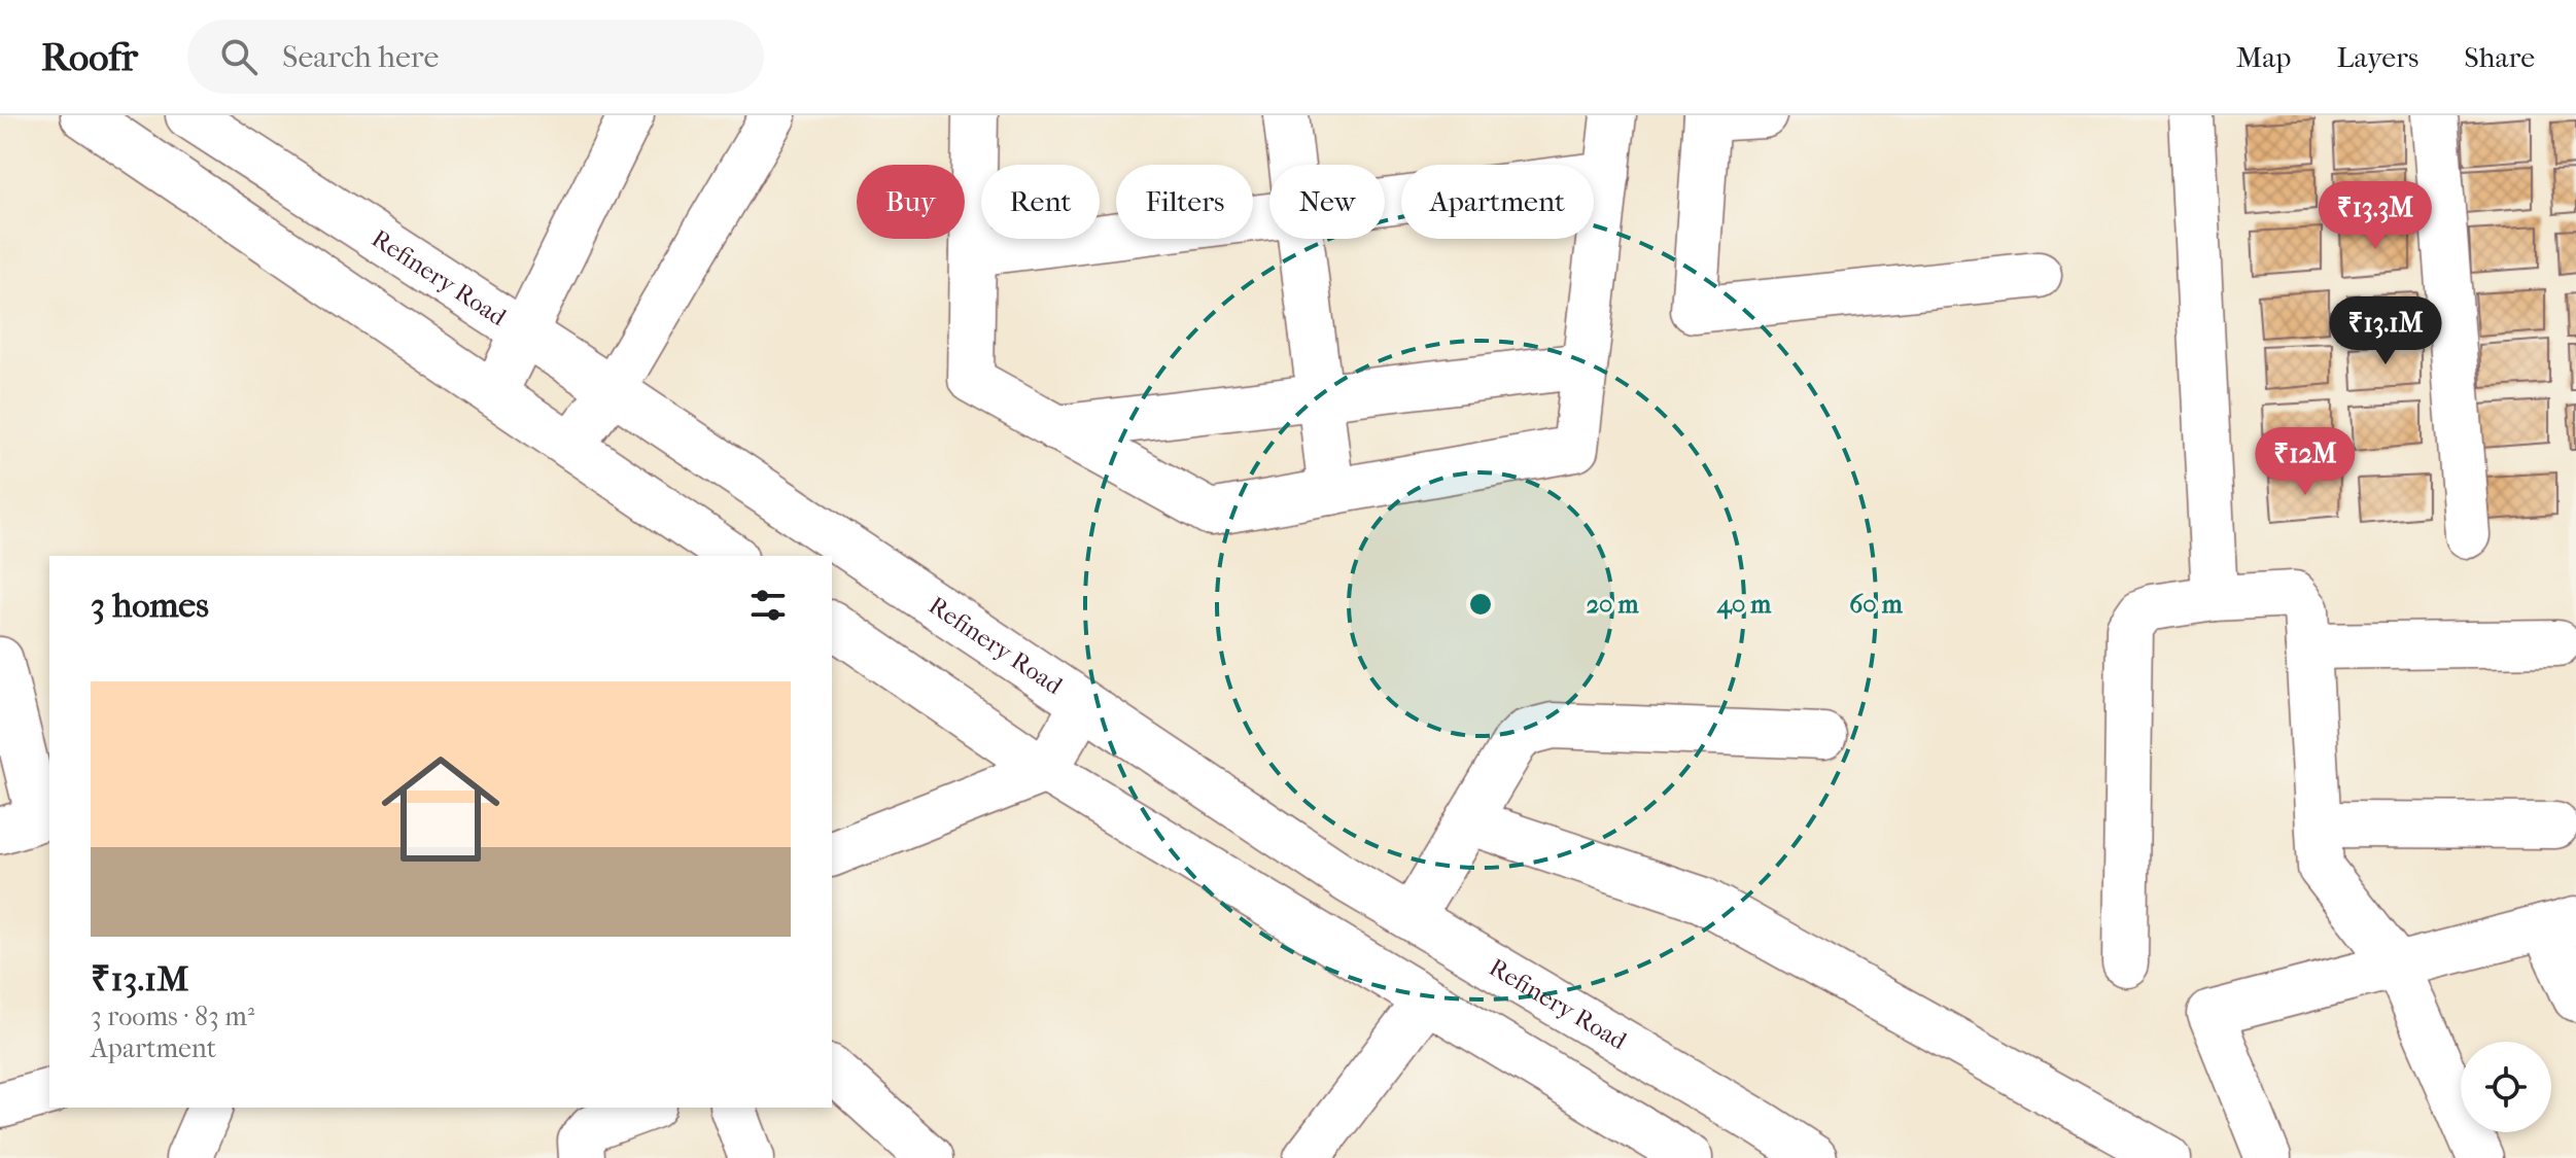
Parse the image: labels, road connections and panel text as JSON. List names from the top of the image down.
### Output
{
  "streets": {
    "street": ["Refinery Road"]
  },
  "page": {
    "header": "Roofr",
    "search": "Search here",
    "nav": ["Map", "Layers", "Share"],
    "chip": [
      "Buy",
      "Rent",
      "Filters",
      "New",
      "Apartment"
    ],
    "price": ["₹13.3M", "₹13.1M", "₹12M"],
    "heading": "3 homes",
    "list": [
      {
        "name": "₹13.1M",
        "note": "3 rooms · 83 m² · Apartment"
      }
    ]
  },
  "rings": ["20 m", "40 m", "60 m"]
}
